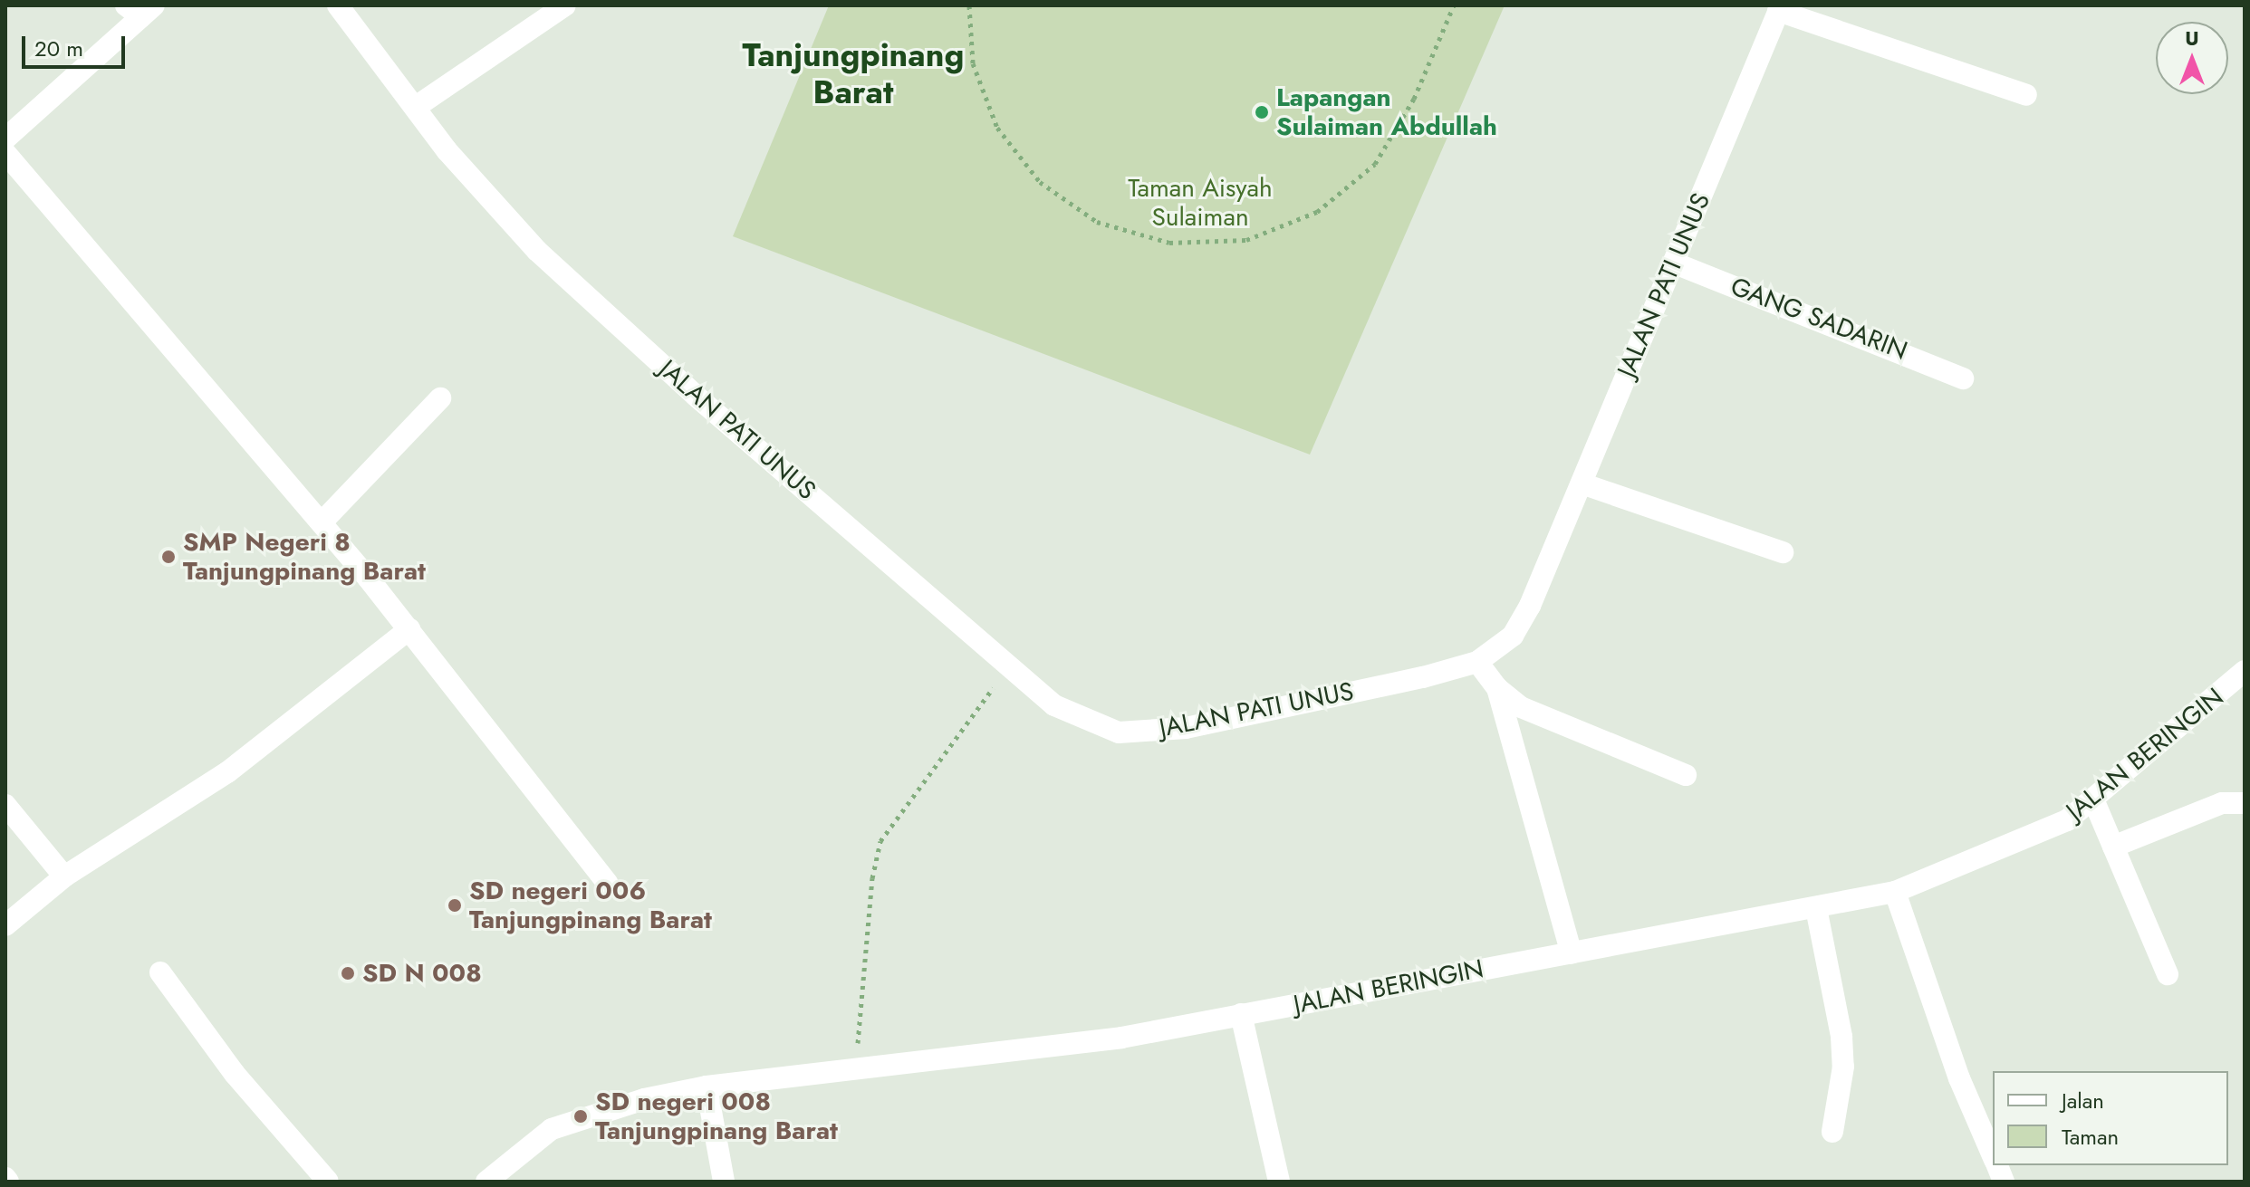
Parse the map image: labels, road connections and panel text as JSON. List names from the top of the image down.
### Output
{
  "streets": {
    "street": ["JALAN PATI UNUS", "GANG SADARIN", "JALAN BERINGIN"]
  },
  "crossings": [
    ["JALAN PATI UNUS", "GANG SADARIN"]
  ],
  "districts": ["Tanjungpinang Barat"],
  "parks": ["Taman Aisyah Sulaiman"],
  "places": [
    "Lapangan Sulaiman Abdullah",
    "SMP Negeri 8 Tanjungpinang Barat",
    "SD negeri 006 Tanjungpinang Barat",
    "SD N 008",
    "SD negeri 008 Tanjungpinang Barat"
  ],
  "legend": ["Jalan", "Taman"],
  "scale_bar": "20 m",
  "north": "top"
}
